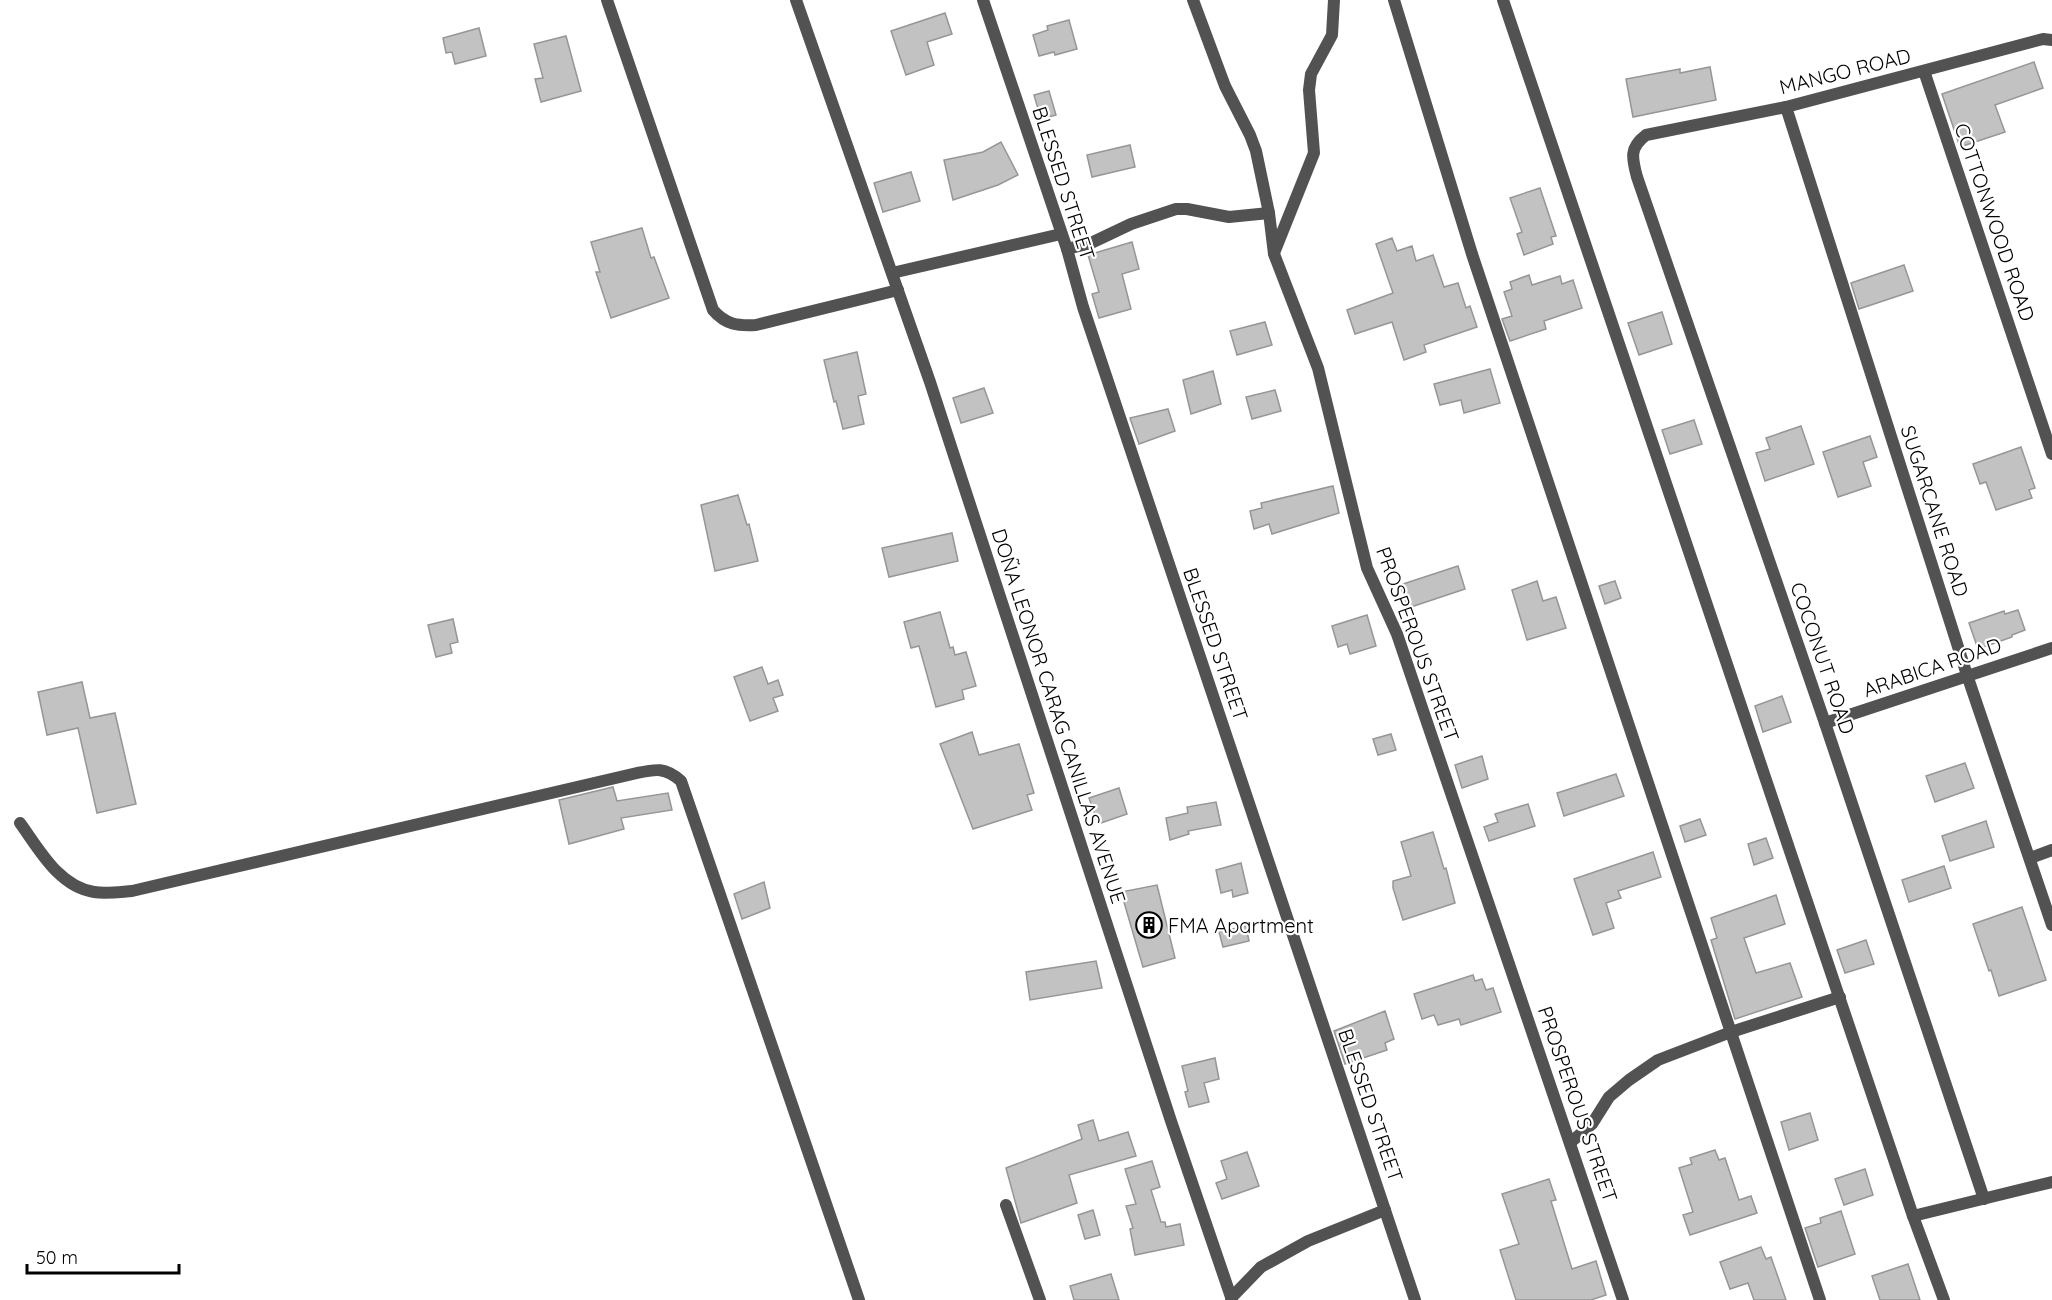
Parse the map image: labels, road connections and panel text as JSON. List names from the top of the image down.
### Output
{
  "streets": {
    "street": [
      "MANGO ROAD",
      "BLESSED STREET",
      "COTTONWOOD ROAD",
      "SUGARCANE ROAD",
      "PROSPEROUS STREET",
      "COCONUT ROAD",
      "ARABICA ROAD",
      "DOÑA LEONOR CARAG CANILLAS AVENUE"
    ]
  },
  "crossings": [
    ["MANGO ROAD", "COTTONWOOD ROAD"],
    ["MANGO ROAD", "SUGARCANE ROAD"],
    ["MANGO ROAD", "COCONUT ROAD"],
    ["SUGARCANE ROAD", "ARABICA ROAD"],
    ["COCONUT ROAD", "ARABICA ROAD"]
  ],
  "places": {
    "building": ["FMA Apartment"]
  },
  "scale_bar": "50 m"
}
